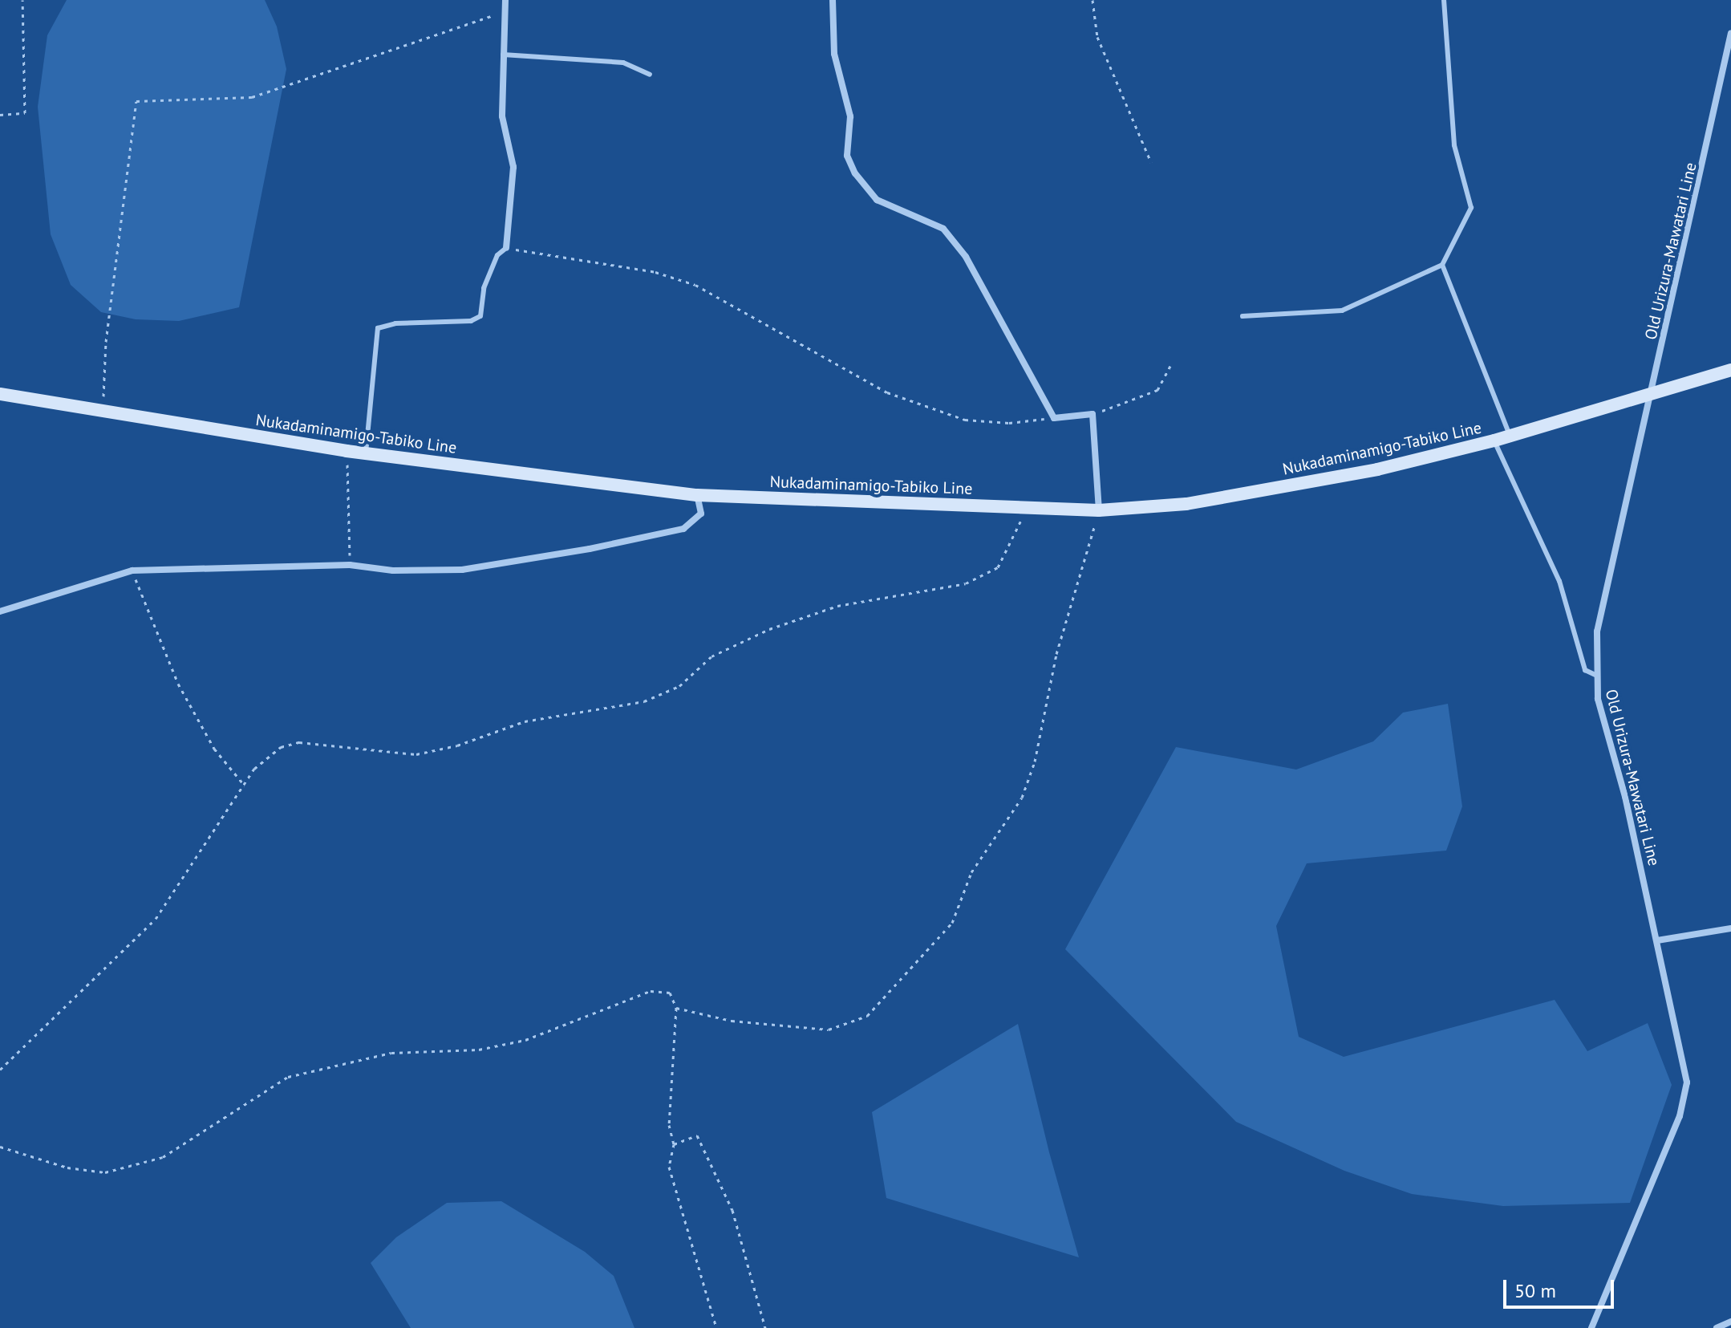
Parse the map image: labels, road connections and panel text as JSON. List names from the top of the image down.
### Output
{
  "streets": {
    "main road": ["Nukadaminamigo-Tabiko Line"],
    "street": ["Old Urizura-Mawatari Line"]
  },
  "crossings": [
    ["Old Urizura-Mawatari Line", "Nukadaminamigo-Tabiko Line"]
  ],
  "scale_bar": "50 m"
}
